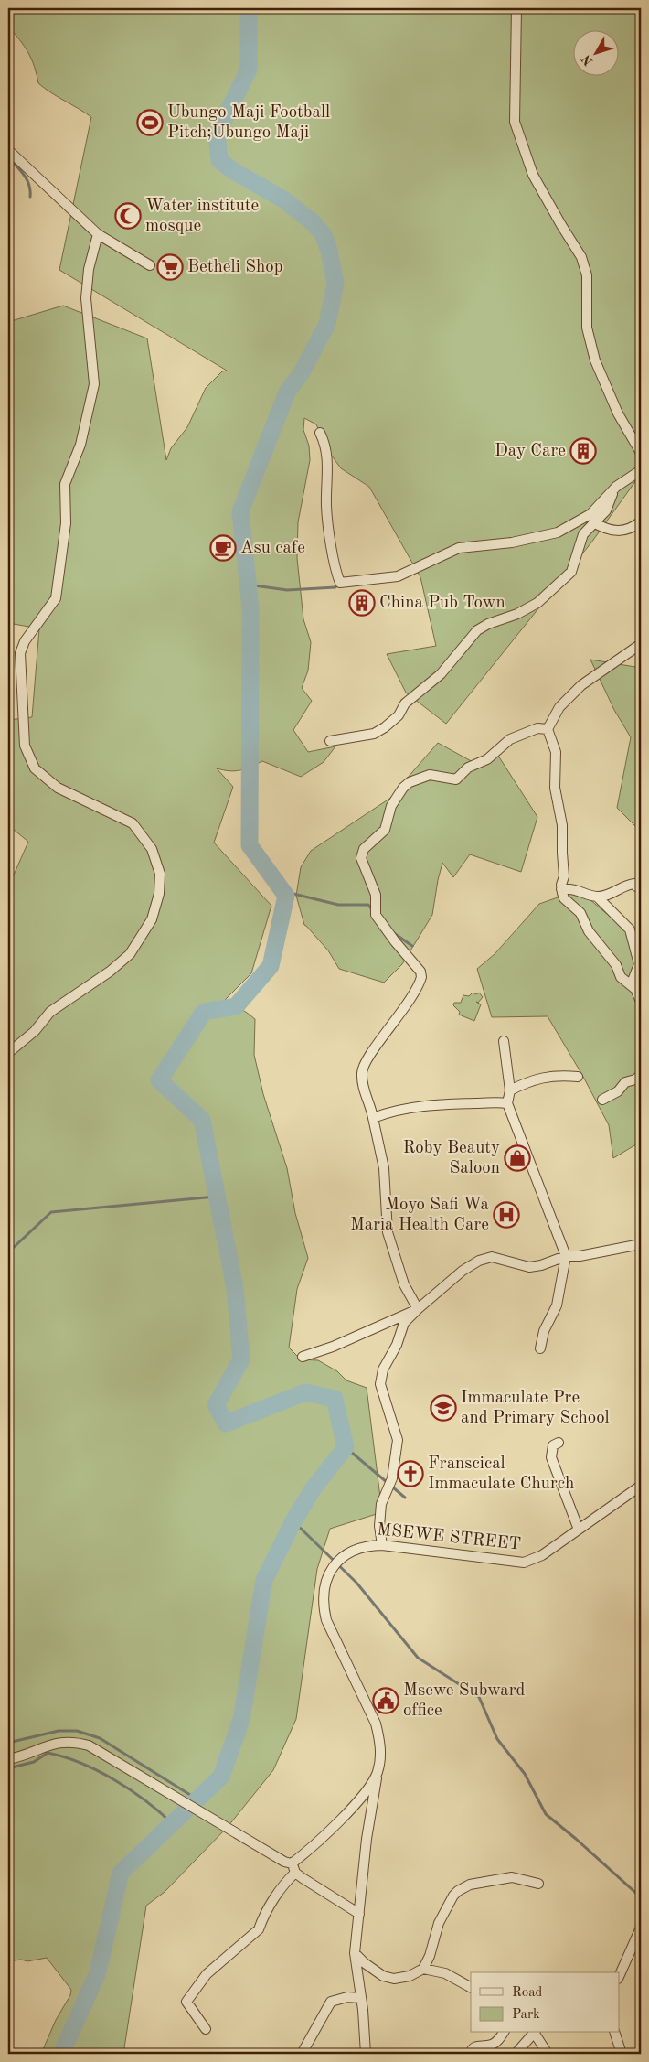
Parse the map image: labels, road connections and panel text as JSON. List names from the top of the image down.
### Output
{
  "streets": {
    "street": ["MSEWE STREET"]
  },
  "places": {
    "sports": ["Ubungo Maji Football Pitch;Ubungo Maji"],
    "mosque": ["Water institute mosque"],
    "supermarket": ["Betheli Shop"],
    "building": ["Day Care", "China Pub Town"],
    "cafe": ["Asu cafe"],
    "shop": ["Roby Beauty Saloon"],
    "hospital": ["Moyo Safi Wa Maria Health Care"],
    "school or university": ["Immaculate Pre and Primary School"],
    "church": ["Franscical Immaculate Church"],
    "public building": ["Msewe Subward office"]
  },
  "legend": ["Road", "Park"],
  "north": "bottom left"
}
